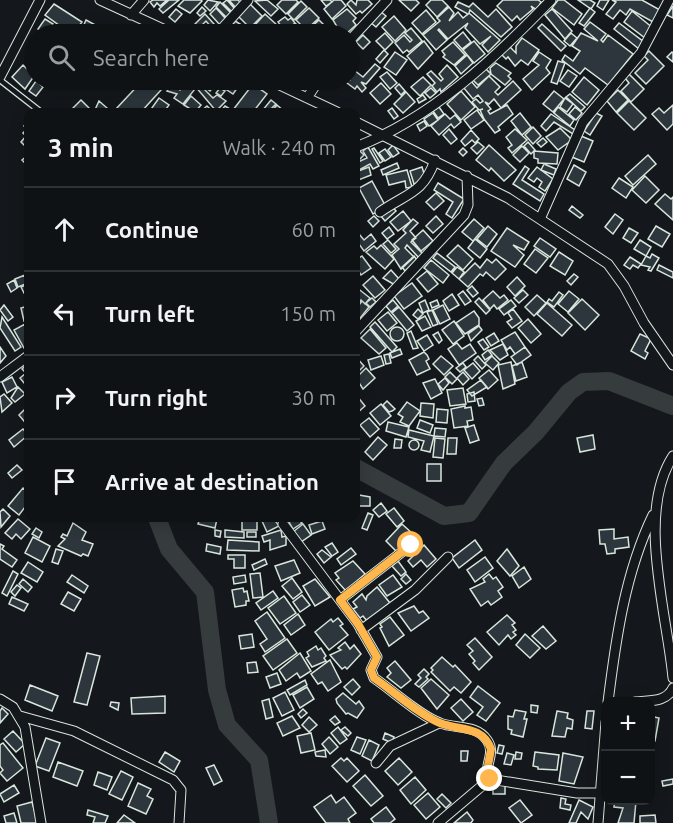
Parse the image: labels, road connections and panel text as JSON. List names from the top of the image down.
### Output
{
  "page": {
    "search": "Search here",
    "heading": ["3 min", "Walk · 240 m"],
    "list": [
      ["Continue", "60 m"],
      ["Turn left", "150 m"],
      ["Turn right", "30 m"],
      "Arrive at destination"
    ],
    "map_buttons": ["+", "−"]
  }
}
